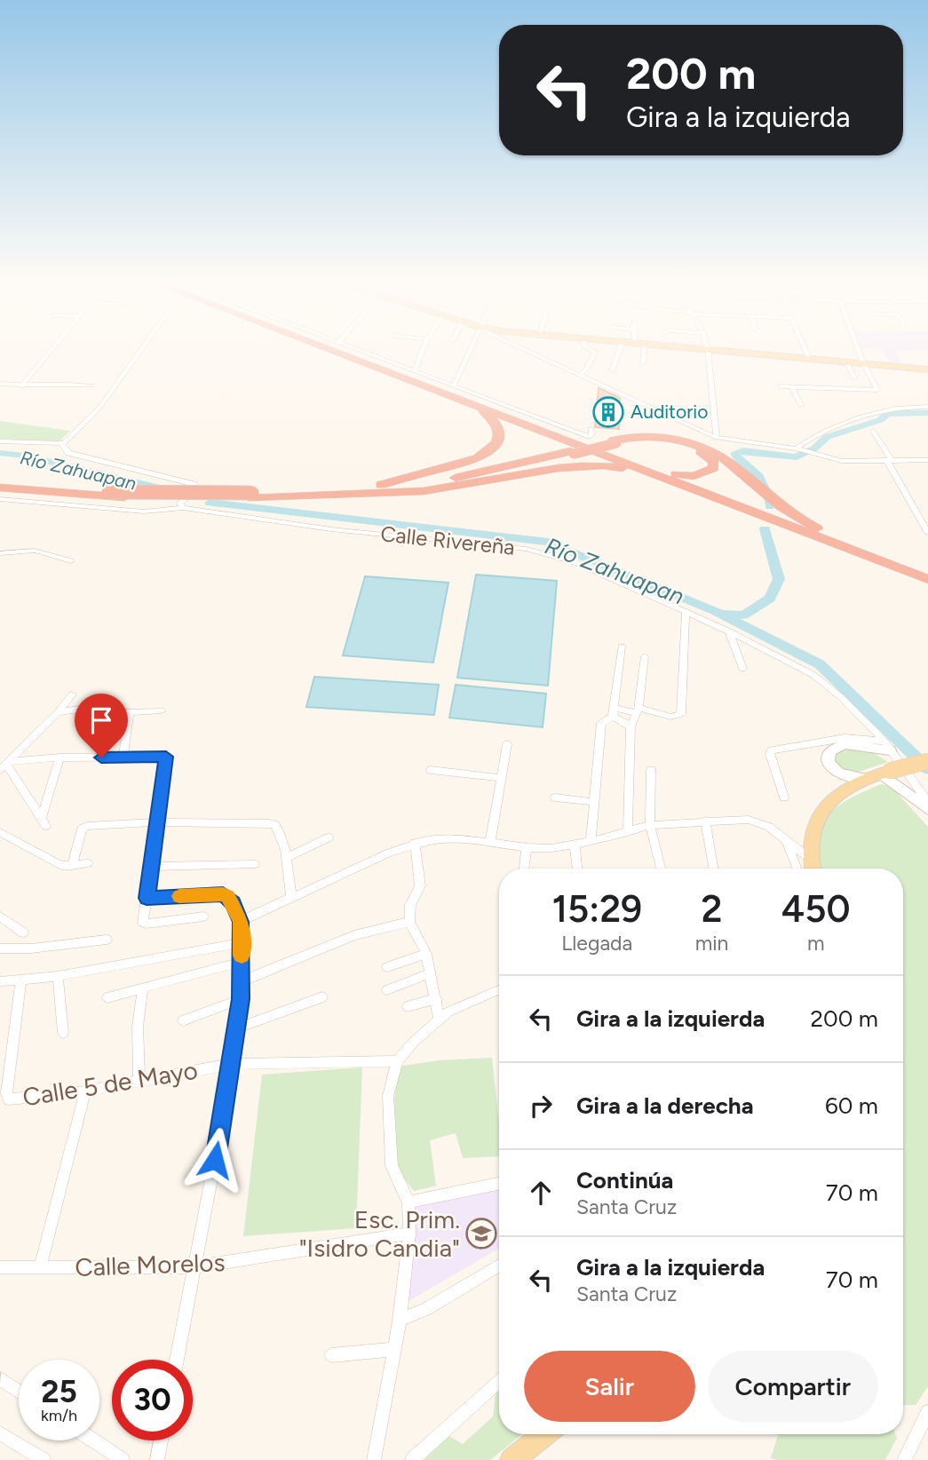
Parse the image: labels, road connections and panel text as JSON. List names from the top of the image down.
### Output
{
  "streets": {
    "street": ["Calle Rivereña", "Calle 5 de Mayo", "Calle Morelos"]
  },
  "water": ["Río Zahuapan"],
  "places": {
    "building": ["Auditorio"],
    "school or university": ["Esc. Prim. \"Isidro Candia\""]
  },
  "page": {
    "turn": ["200 m", "Gira a la izquierda"],
    "eta": [
      "15:29",
      "Llegada",
      "2",
      "min",
      "450",
      "m"
    ],
    "list": [
      {
        "name": "Gira a la izquierda",
        "value": "200 m"
      },
      {
        "name": "Gira a la derecha",
        "value": "60 m"
      },
      {
        "name": "Continúa",
        "note": "Santa Cruz",
        "value": "70 m"
      },
      {
        "name": "Gira a la izquierda",
        "note": "Santa Cruz",
        "value": "70 m"
      }
    ],
    "buttons": ["Salir", "Compartir"],
    "speed": "25 km/h",
    "limit": "30"
  }
}
